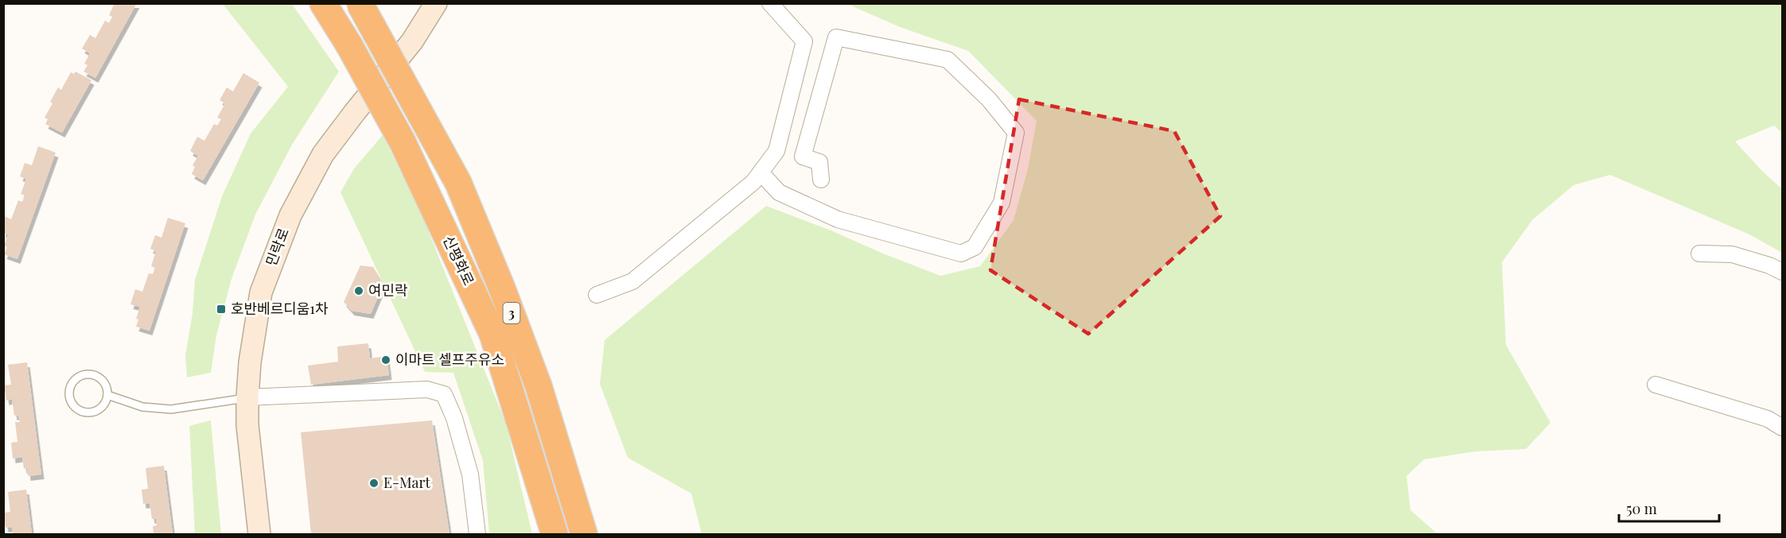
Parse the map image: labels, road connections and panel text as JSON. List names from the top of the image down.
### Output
{
  "streets": {
    "highway": ["신평화로", "3"],
    "main road": ["민락로"]
  },
  "places": {
    "other": ["여민락", "이마트 셀프주유소", "E-Mart"],
    "transit": ["호반베르디움1차"]
  },
  "scale_bar": "50 m"
}
